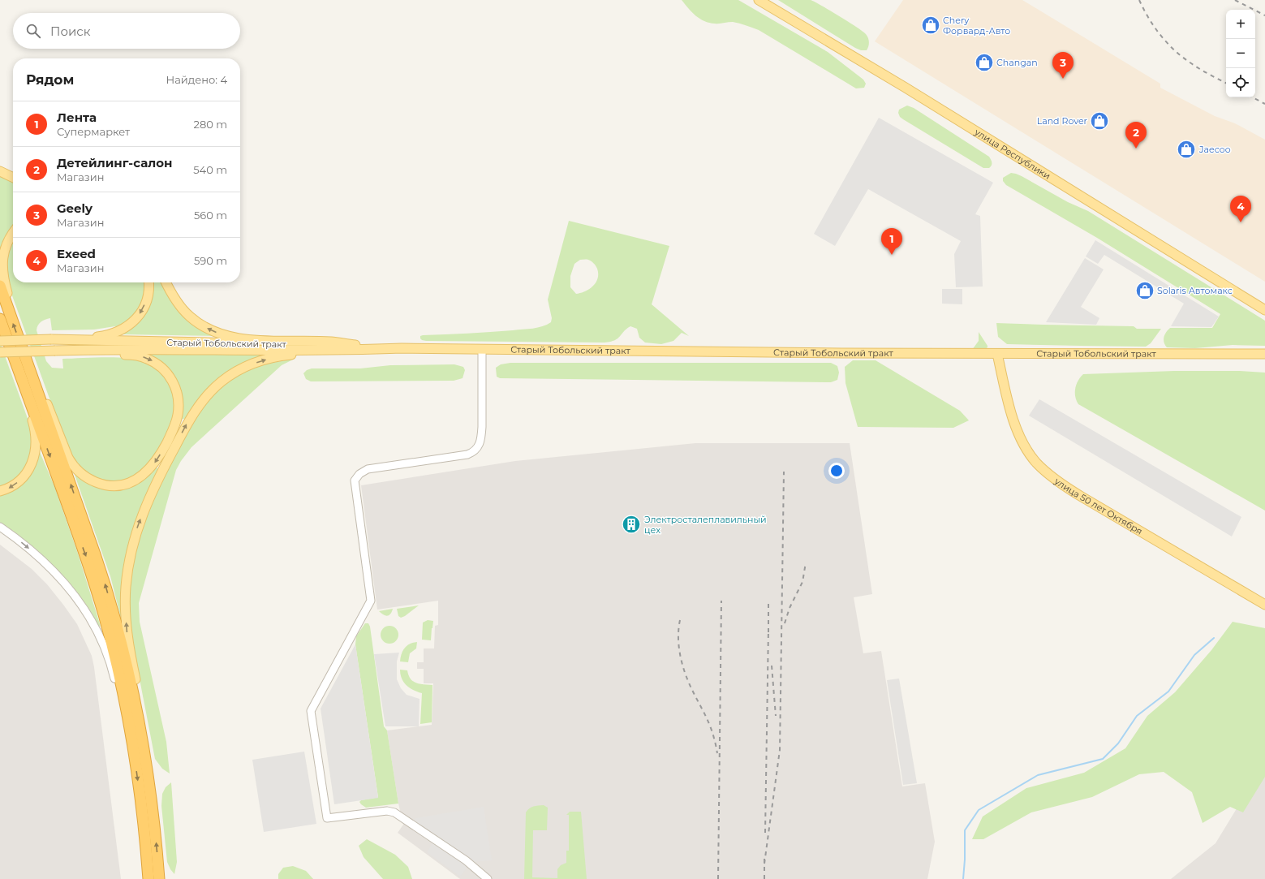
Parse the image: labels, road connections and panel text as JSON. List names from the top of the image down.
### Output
{
  "streets": {
    "main road": ["улица Республики", "Старый Тобольский тракт", "улица 50 лет Октября"]
  },
  "crossings": [
    ["Старый Тобольский тракт", "улица 50 лет Октября"]
  ],
  "places": {
    "shop": [
      "Chery Форвард-Авто",
      "Changan",
      "Land Rover",
      "Jaecoo",
      "Solaris Автомакс"
    ],
    "building": ["Электросталеплавильный цех"]
  },
  "page": {
    "map_buttons": ["+", "−"],
    "search": "Поиск",
    "pins": [
      "3",
      "2",
      "4",
      "1"
    ],
    "heading": ["Рядом", "Найдено: 4"],
    "list": [
      {
        "mark": "1",
        "name": "Лента",
        "note": "Супермаркет",
        "value": "280 m"
      },
      {
        "mark": "2",
        "name": "Детейлинг-салон",
        "note": "Магазин",
        "value": "540 m"
      },
      {
        "mark": "3",
        "name": "Geely",
        "note": "Магазин",
        "value": "560 m"
      },
      {
        "mark": "4",
        "name": "Exeed",
        "note": "Магазин",
        "value": "590 m"
      }
    ]
  }
}
